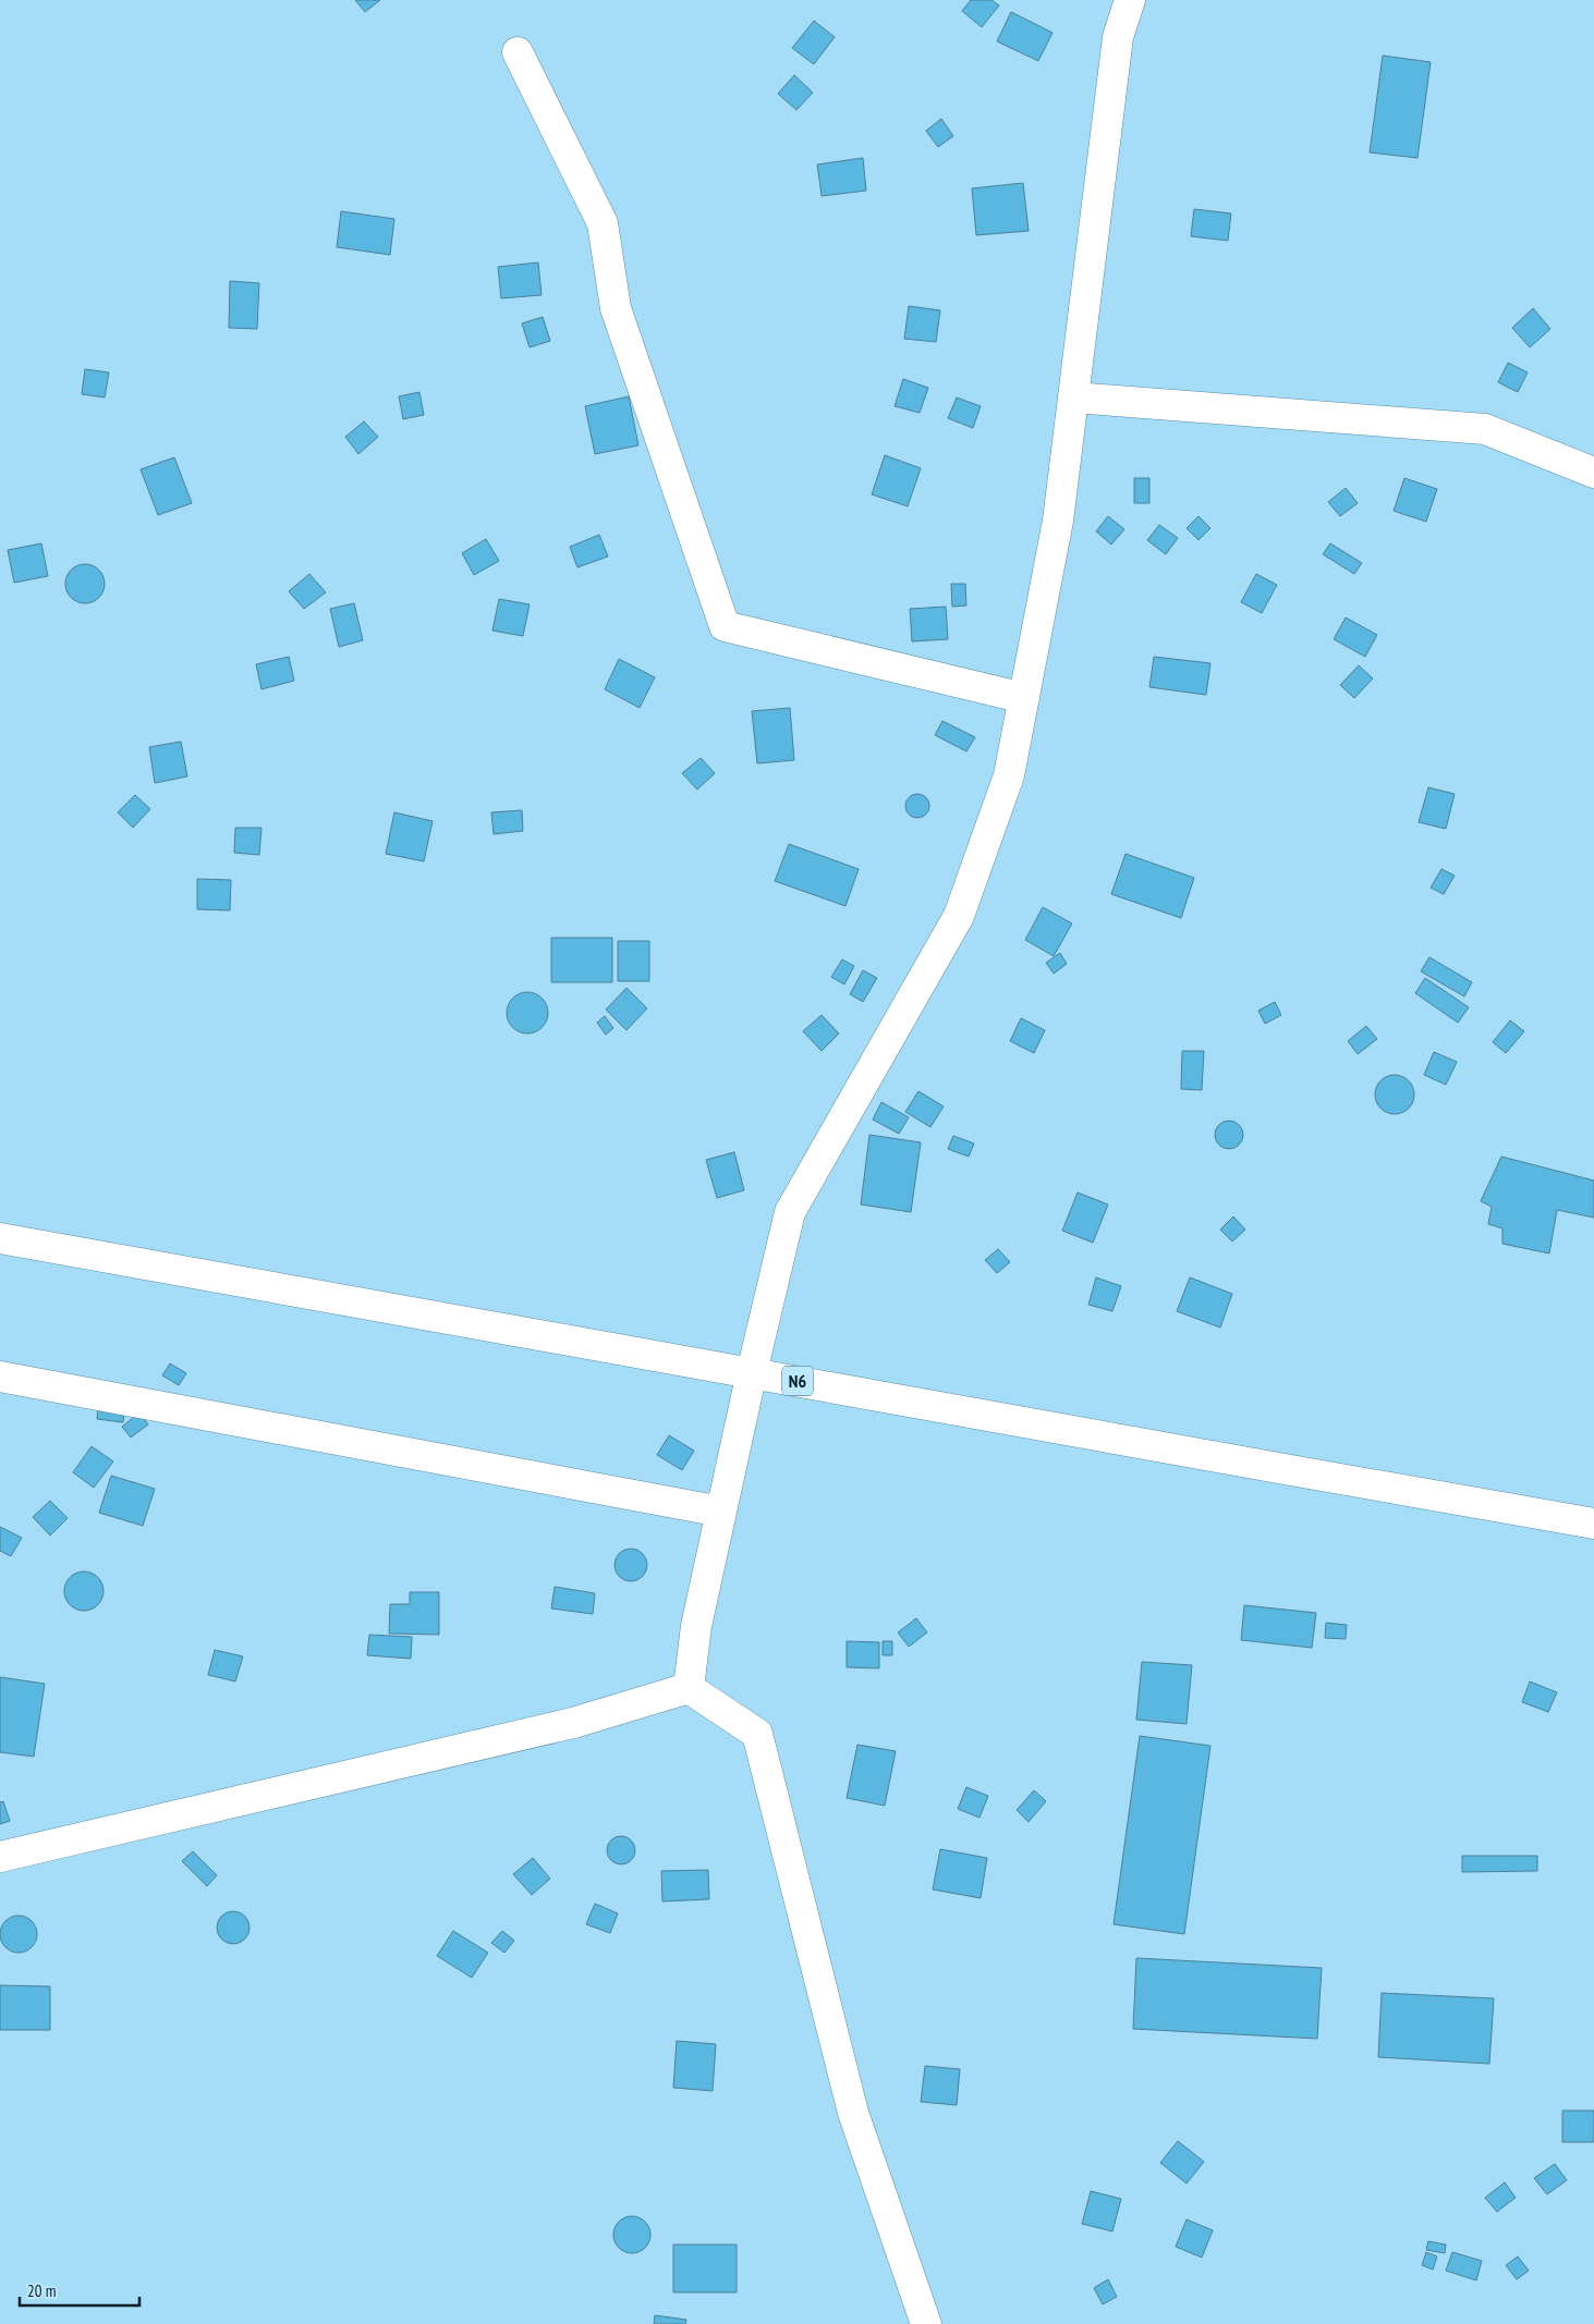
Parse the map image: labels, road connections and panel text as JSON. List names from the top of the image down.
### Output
{
  "streets": {
    "main road": ["N6"]
  },
  "scale_bar": "20 m"
}
